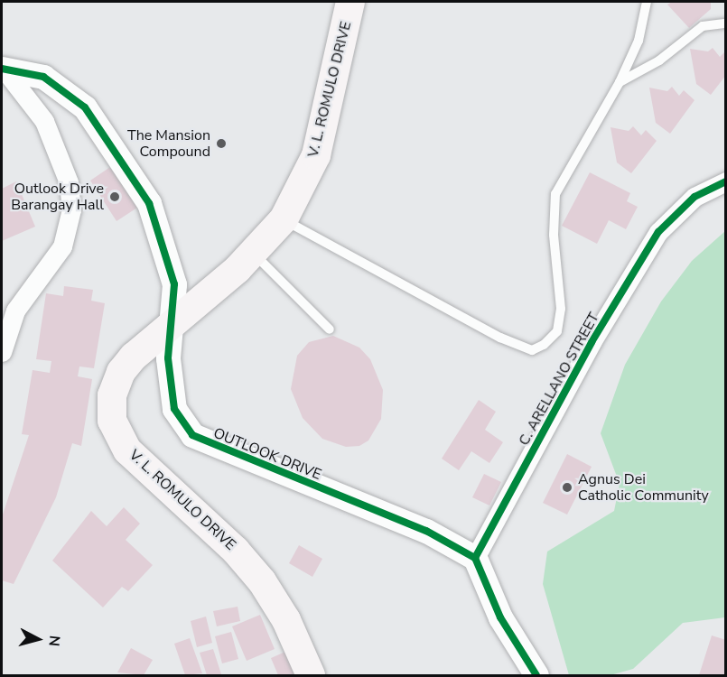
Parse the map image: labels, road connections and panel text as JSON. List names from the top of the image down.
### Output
{
  "streets": {
    "main road": ["V. L. ROMULO DRIVE"],
    "street": ["C. ARELLANO STREET", "OUTLOOK DRIVE"]
  },
  "crossings": [
    ["V. L. ROMULO DRIVE", "OUTLOOK DRIVE"],
    ["C. ARELLANO STREET", "OUTLOOK DRIVE"]
  ],
  "places": ["The Mansion Compound", "Outlook Drive Barangay Hall", "Agnus Dei Catholic Community"],
  "north": "right"
}
